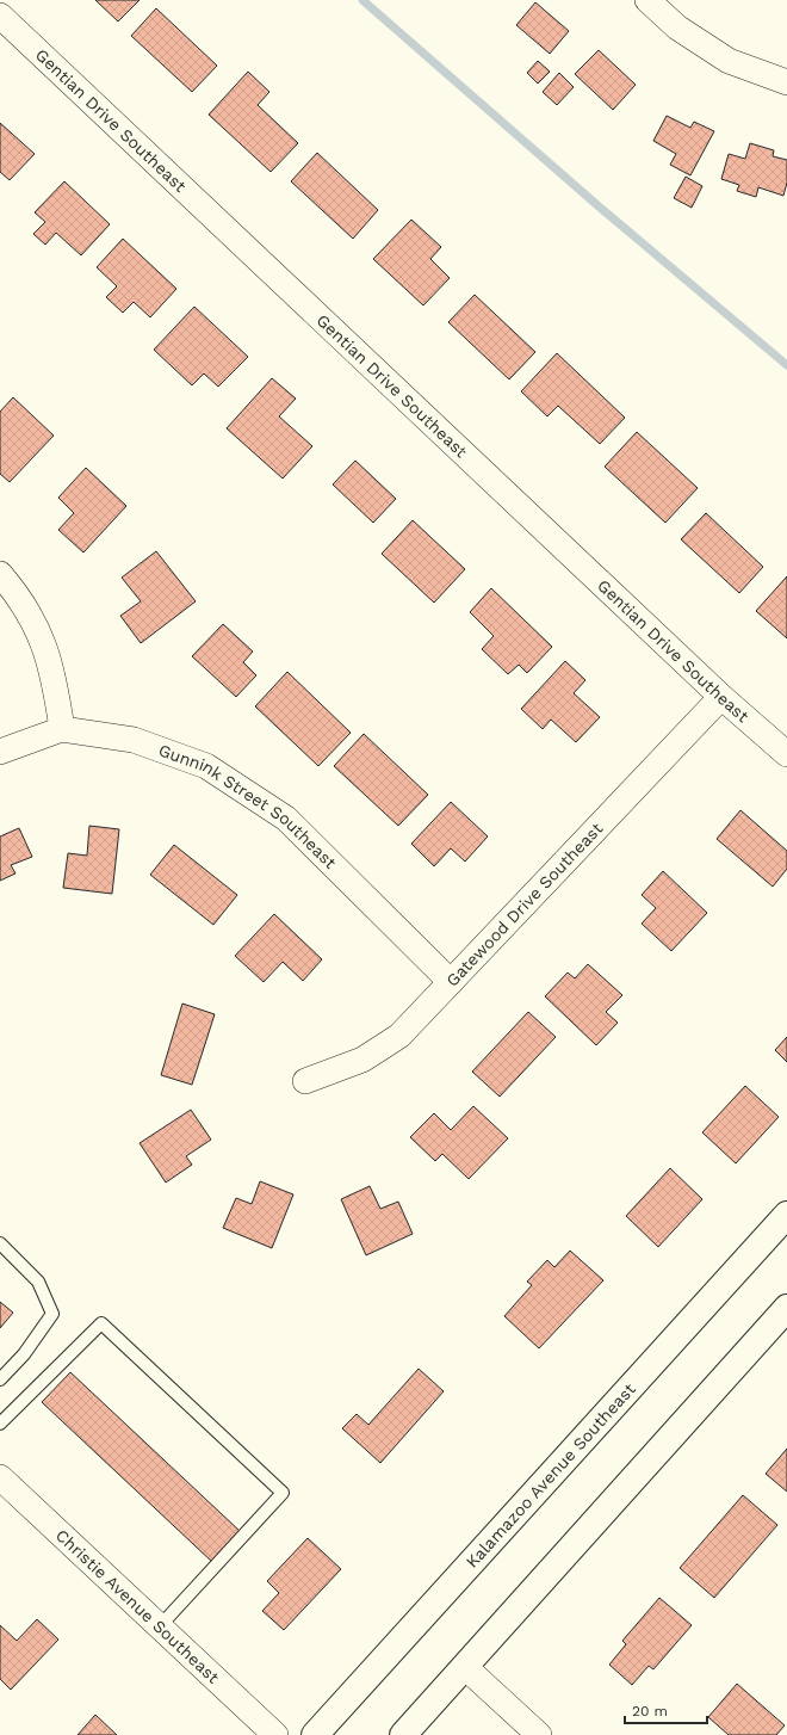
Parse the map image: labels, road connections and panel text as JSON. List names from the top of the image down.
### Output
{
  "streets": {
    "main road": ["Kalamazoo Avenue Southeast"],
    "street": [
      "Gentian Drive Southeast",
      "Gunnink Street Southeast",
      "Gatewood Drive Southeast",
      "Christie Avenue Southeast"
    ]
  },
  "crossings": [
    ["Gentian Drive Southeast", "Gatewood Drive Southeast"],
    ["Gunnink Street Southeast", "Gatewood Drive Southeast"]
  ],
  "scale_bar": "20 m"
}
